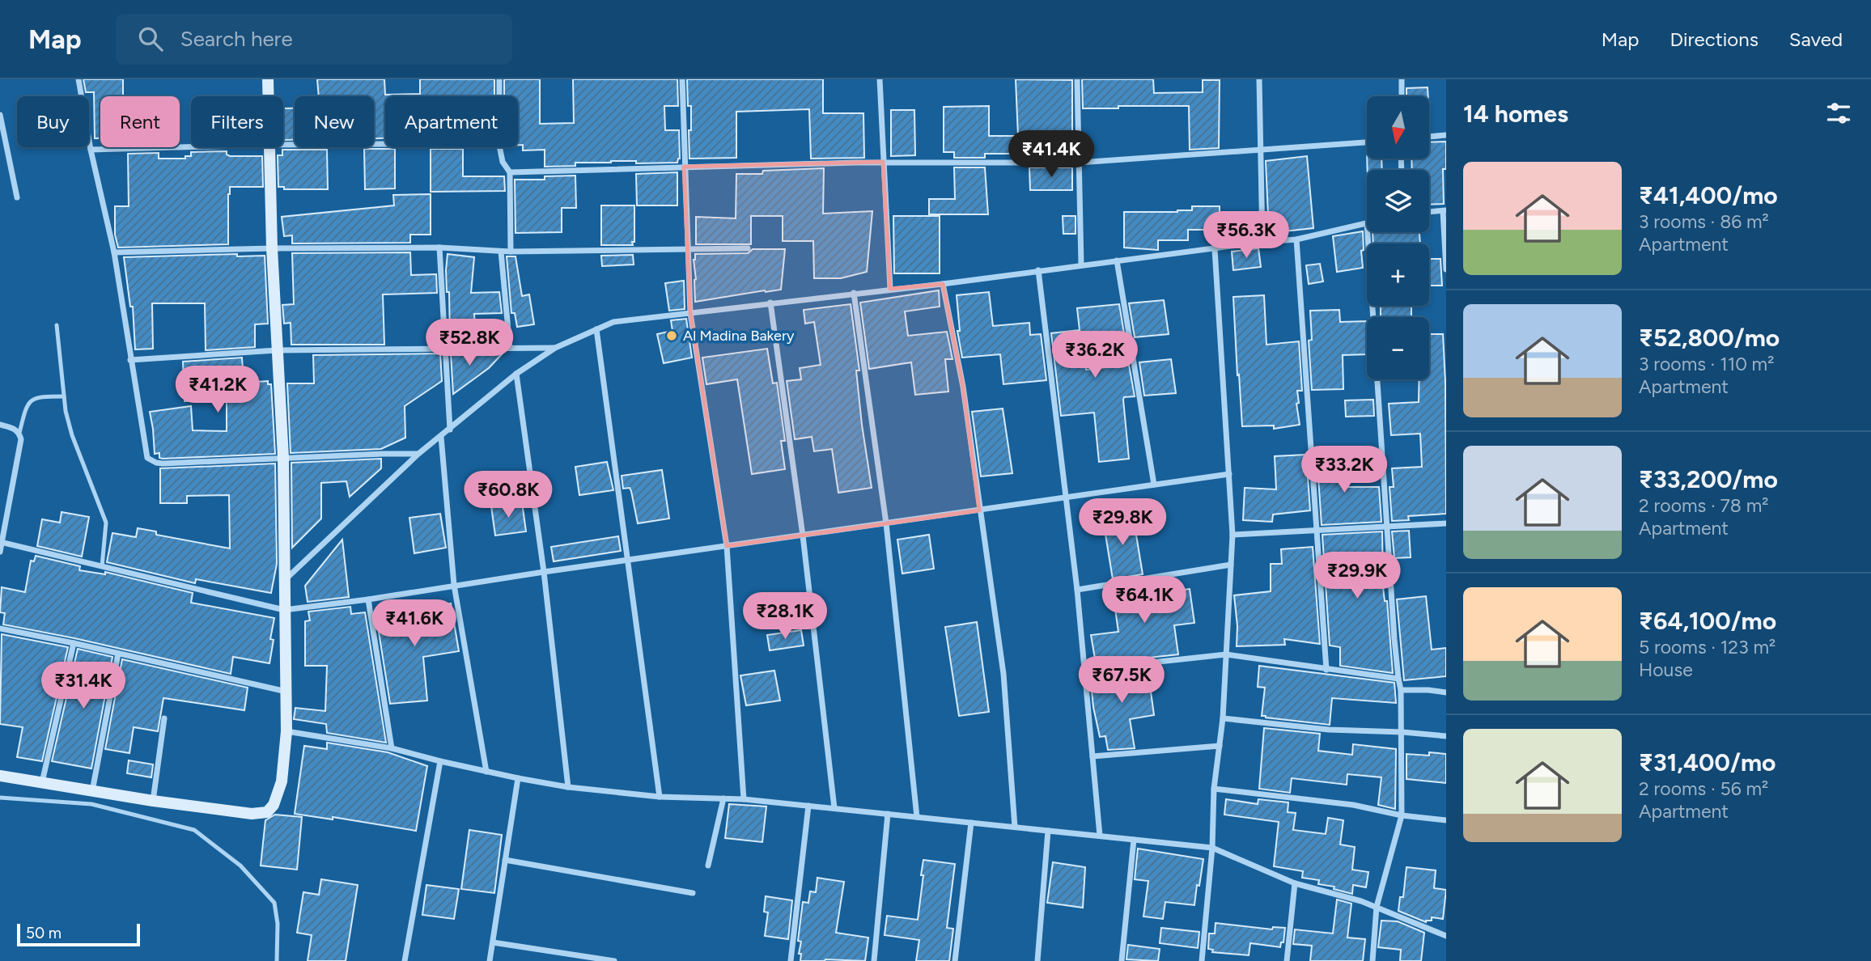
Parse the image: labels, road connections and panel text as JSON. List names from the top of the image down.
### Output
{
  "places": ["Al Madina Bakery"],
  "scale_bar": "50 m",
  "north": "bottom",
  "page": {
    "header": "Map",
    "search": "Search here",
    "nav": ["Map", "Directions", "Saved"],
    "heading": "14 homes",
    "map_buttons": ["+", "−"],
    "chip": [
      "Buy",
      "Rent",
      "Filters",
      "New",
      "Apartment"
    ],
    "price": [
      "₹41.4K",
      "₹56.3K",
      "₹52.8K",
      "₹36.2K",
      "₹41.2K",
      "₹33.2K",
      "₹60.8K",
      "₹29.8K",
      "₹29.9K",
      "₹64.1K",
      "₹28.1K",
      "₹41.6K",
      "₹67.5K",
      "₹31.4K"
    ],
    "list": [
      {
        "name": "₹41,400/mo",
        "note": "3 rooms · 86 m² · Apartment"
      },
      {
        "name": "₹52,800/mo",
        "note": "3 rooms · 110 m² · Apartment"
      },
      {
        "name": "₹33,200/mo",
        "note": "2 rooms · 78 m² · Apartment"
      },
      {
        "name": "₹64,100/mo",
        "note": "5 rooms · 123 m² · House"
      },
      {
        "name": "₹31,400/mo",
        "note": "2 rooms · 56 m² · Apartment"
      }
    ],
    "scale": "50 m"
  }
}
